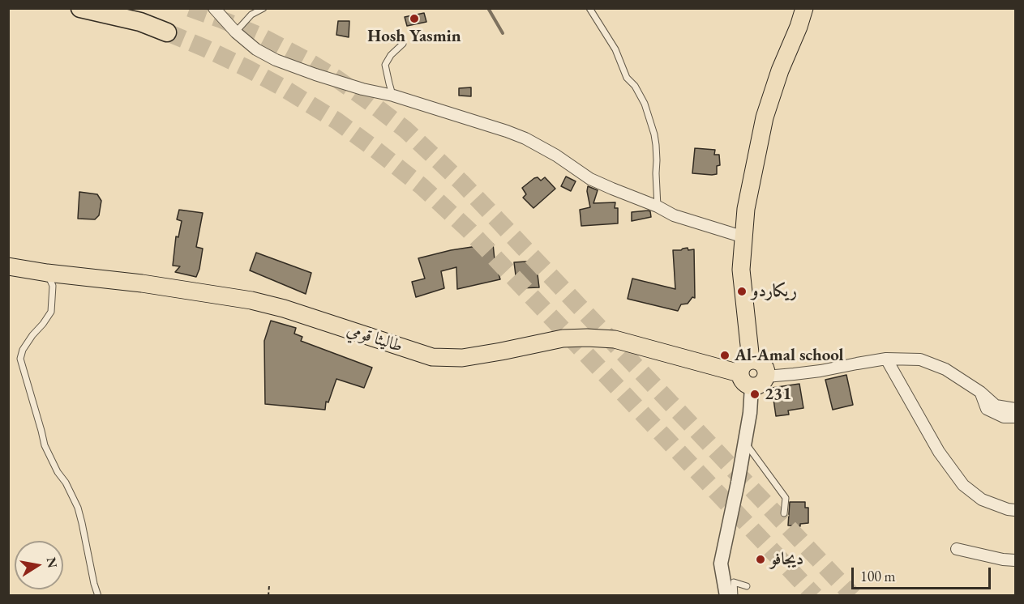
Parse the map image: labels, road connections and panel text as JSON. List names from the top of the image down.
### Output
{
  "streets": {
    "main road": ["طاليثا قومي"]
  },
  "places": [
    "Hosh Yasmin",
    "ريكاردو",
    "Al-Amal school",
    "231",
    "ديجافو"
  ],
  "scale_bar": "100 m",
  "north": "right"
}
